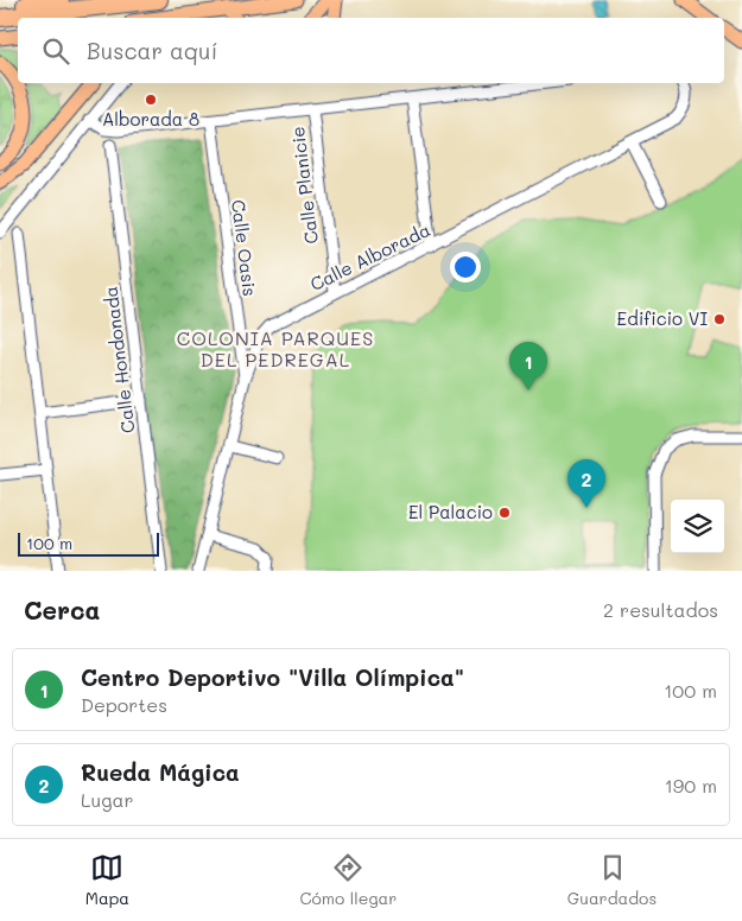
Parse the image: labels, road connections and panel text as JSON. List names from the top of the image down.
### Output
{
  "streets": {
    "street": [
      "Calle Planicie",
      "Calle Oasis",
      "Calle Alborada",
      "Calle Hondonada"
    ]
  },
  "crossings": [
    ["Calle Planicie", "Calle Alborada"],
    ["Calle Oasis", "Calle Alborada"]
  ],
  "districts": ["COLONIA PARQUES DEL PEDREGAL"],
  "places": ["Alborada 8", "Edificio VI", "El Palacio"],
  "scale_bar": "100 m",
  "page": {
    "search": "Buscar aquí",
    "pins": ["1", "2"],
    "scale": "100 m",
    "heading": ["Cerca", "2 resultados"],
    "list": [
      {
        "mark": "1",
        "name": "Centro Deportivo \"Villa Olímpica\"",
        "note": "Deportes",
        "value": "100 m"
      },
      {
        "mark": "2",
        "name": "Rueda Mágica",
        "note": "Lugar",
        "value": "190 m"
      }
    ],
    "nav": ["Mapa", "Cómo llegar", "Guardados"]
  }
}
